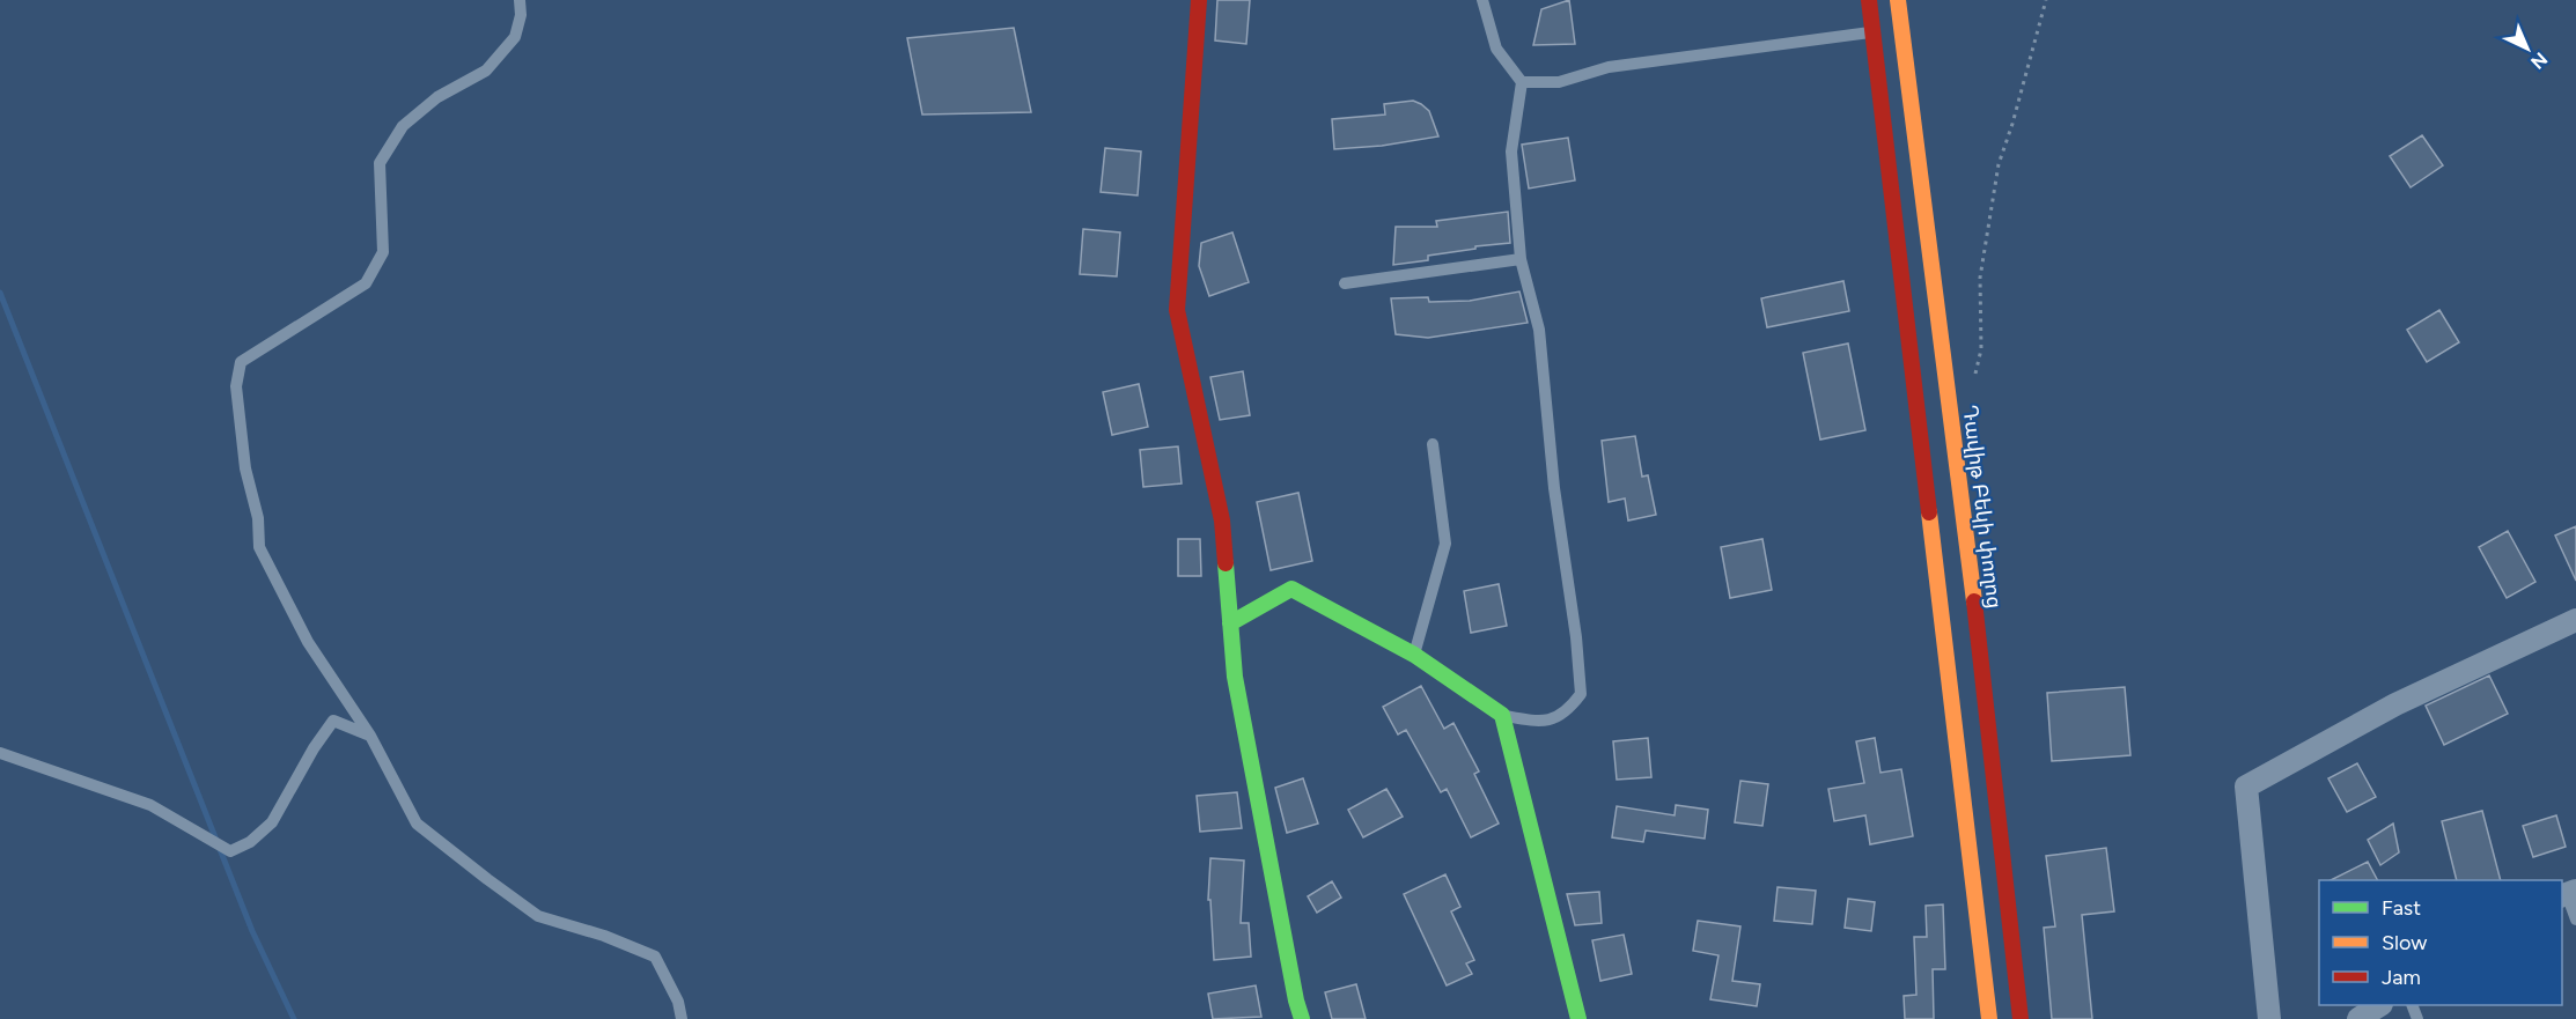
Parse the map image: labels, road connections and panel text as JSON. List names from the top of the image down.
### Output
{
  "streets": {
    "main road": ["Դավիթ Բեկի փողոց"]
  },
  "legend": ["Fast", "Slow", "Jam"],
  "north": "bottom right"
}
